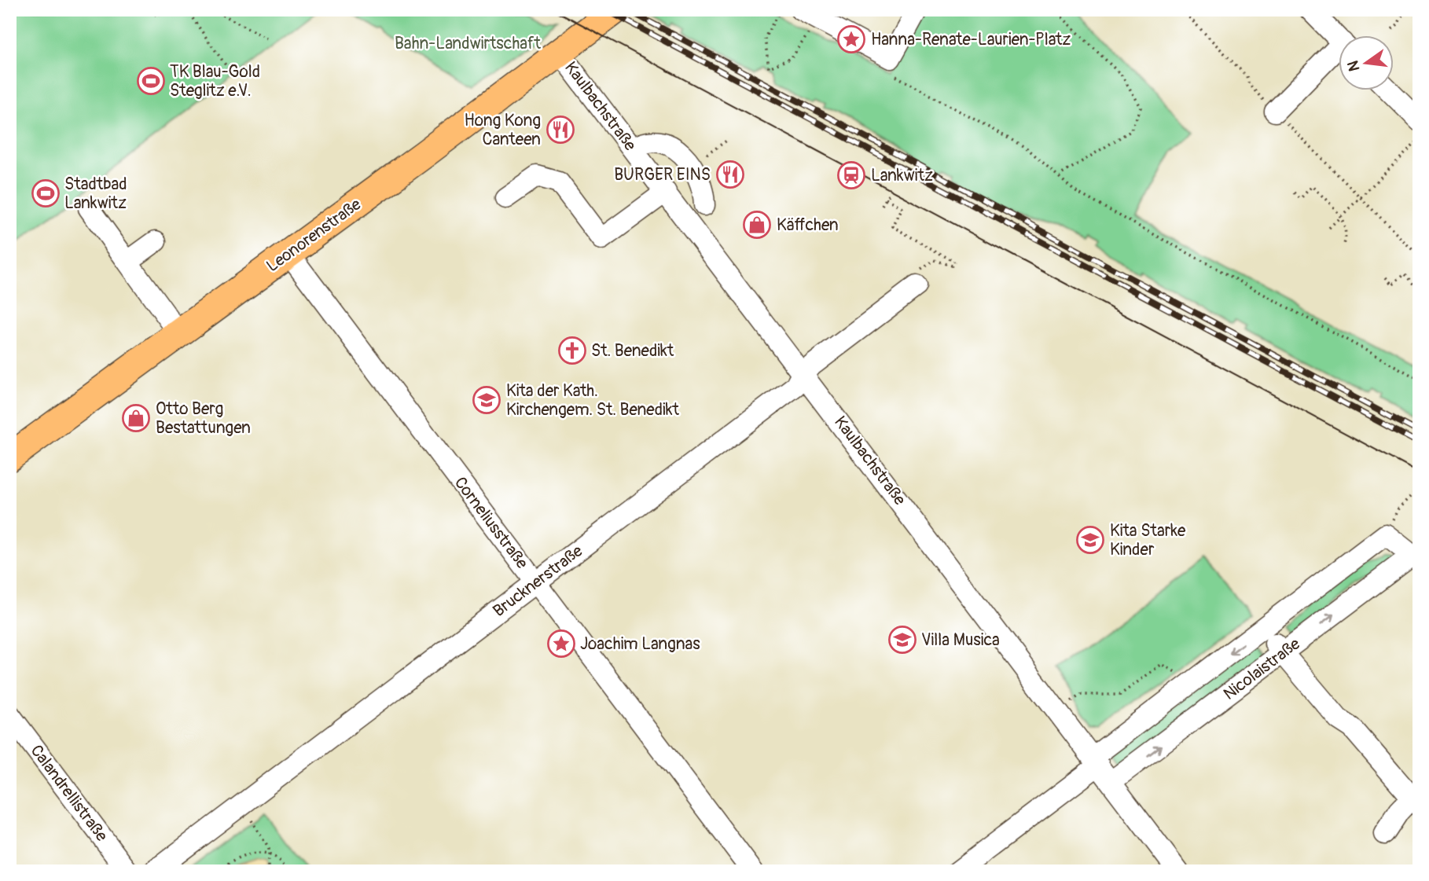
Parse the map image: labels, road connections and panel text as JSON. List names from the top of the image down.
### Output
{
  "streets": {
    "main road": ["Leonorenstraße"],
    "street": [
      "Kaulbachstraße",
      "Corneliusstraße",
      "Brucknerstraße",
      "Nicolaistraße",
      "Calandrellistraße"
    ]
  },
  "crossings": [
    ["Kaulbachstraße", "Leonorenstraße"],
    ["Kaulbachstraße", "Brucknerstraße"],
    ["Kaulbachstraße", "Nicolaistraße"],
    ["Leonorenstraße", "Corneliusstraße"],
    ["Corneliusstraße", "Brucknerstraße"]
  ],
  "parks": ["Bahn-Landwirtschaft"],
  "places": {
    "place": ["Hanna-Renate-Laurien-Platz", "Joachim Langnas"],
    "sports": ["TK Blau-Gold Steglitz e.V.", "Stadtbad Lankwitz"],
    "restaurant": ["Hong Kong Canteen", "BURGER EINS"],
    "station": ["Lankwitz"],
    "shop": ["Käffchen", "Otto Berg Bestattungen"],
    "church": ["St. Benedikt"],
    "school or university": ["Kita der Kath. Kirchengem. St. Benedikt", "Kita Starke Kinder", "Villa Musica"]
  },
  "north": "left"
}
